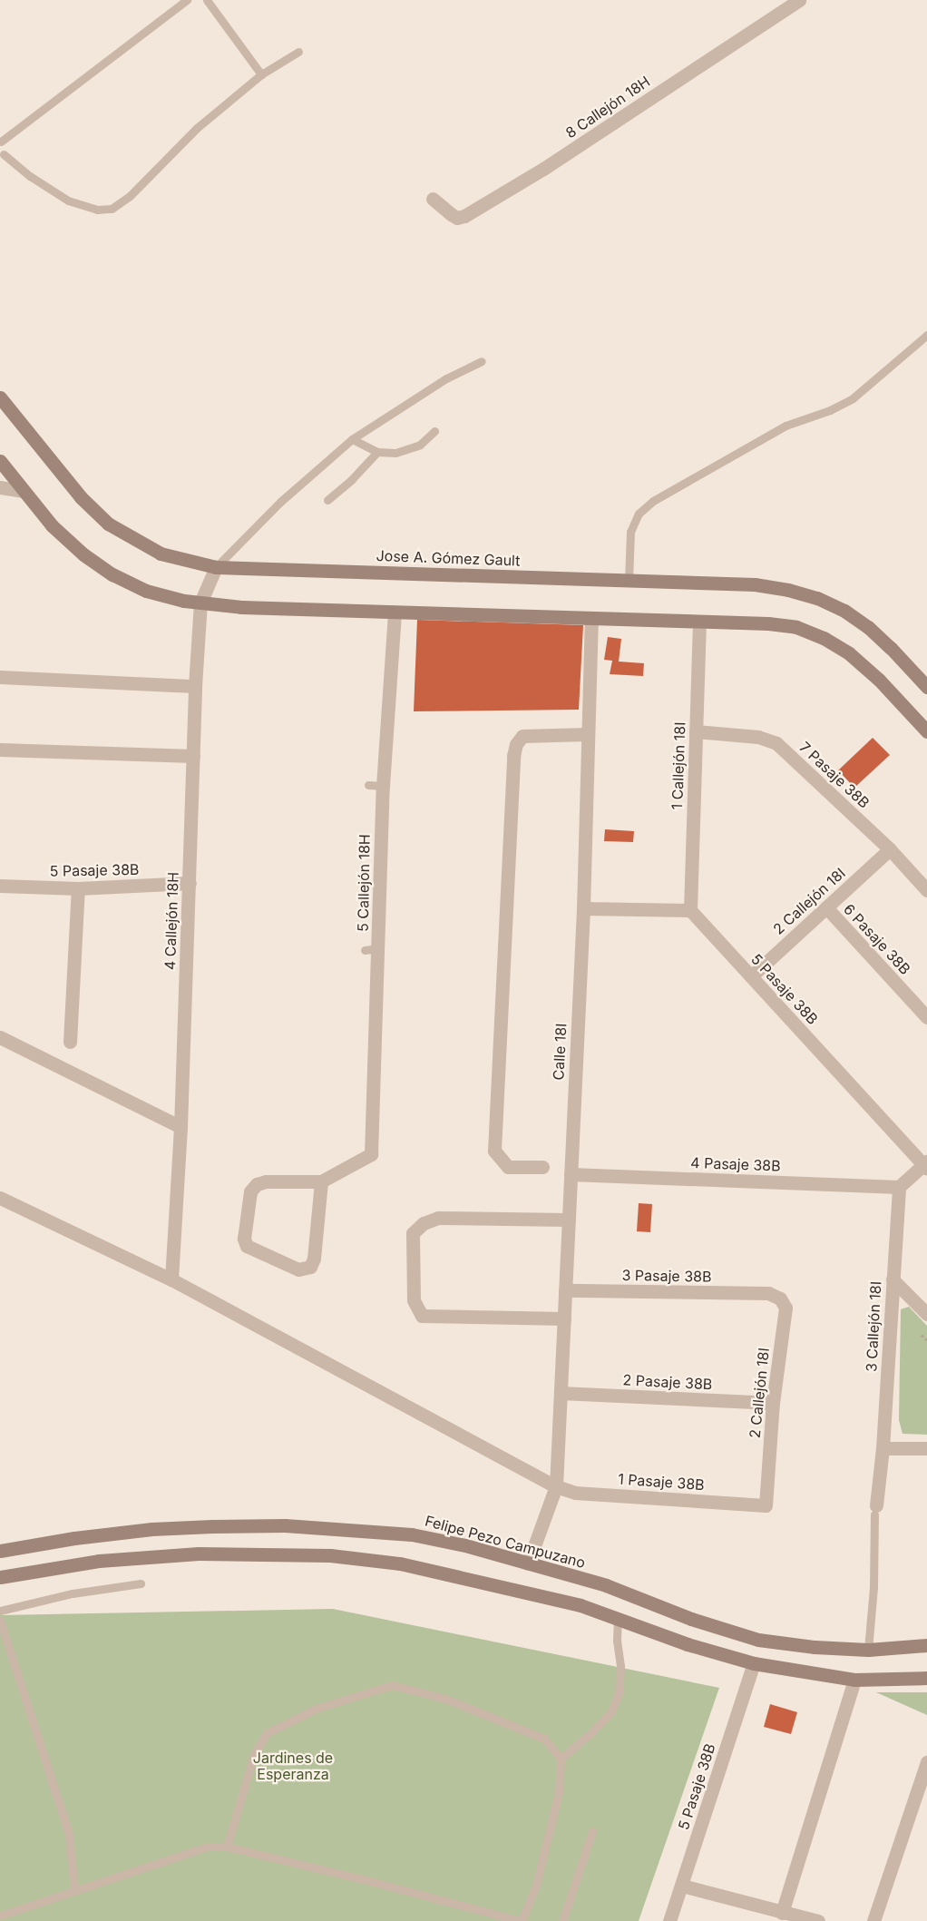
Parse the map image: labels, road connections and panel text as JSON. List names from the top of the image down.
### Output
{
  "streets": {
    "main road": ["Jose A. Gómez Gault", "Felipe Pezo Campuzano"],
    "street": [
      "8 Callejón 18H",
      "1 Callejón 18I",
      "7 Pasaje 38B",
      "5 Pasaje 38B",
      "5 Callejón 18H",
      "2 Callejón 18I",
      "4 Callejón 18H",
      "6 Pasaje 38B",
      "Calle 18I",
      "4 Pasaje 38B",
      "3 Pasaje 38B",
      "3 Callejón 18I",
      "2 Pasaje 38B",
      "1 Pasaje 38B"
    ]
  },
  "crossings": [
    ["Jose A. Gómez Gault", "4 Callejón 18H"],
    ["1 Callejón 18I", "7 Pasaje 38B"],
    ["1 Callejón 18I", "5 Pasaje 38B"],
    ["7 Pasaje 38B", "2 Callejón 18I"],
    ["5 Pasaje 38B", "2 Callejón 18I"],
    ["5 Pasaje 38B", "4 Callejón 18H"],
    ["2 Callejón 18I", "6 Pasaje 38B"],
    ["2 Callejón 18I", "3 Pasaje 38B"],
    ["2 Callejón 18I", "2 Pasaje 38B"],
    ["2 Callejón 18I", "1 Pasaje 38B"],
    ["4 Callejón 18H", "1 Pasaje 38B"],
    ["Calle 18I", "4 Pasaje 38B"],
    ["Calle 18I", "3 Pasaje 38B"],
    ["Calle 18I", "2 Pasaje 38B"],
    ["Calle 18I", "1 Pasaje 38B"],
    ["Calle 18I", "Felipe Pezo Campuzano"],
    ["4 Pasaje 38B", "3 Callejón 18I"]
  ],
  "parks": ["Jardines de Esperanza"]
}
